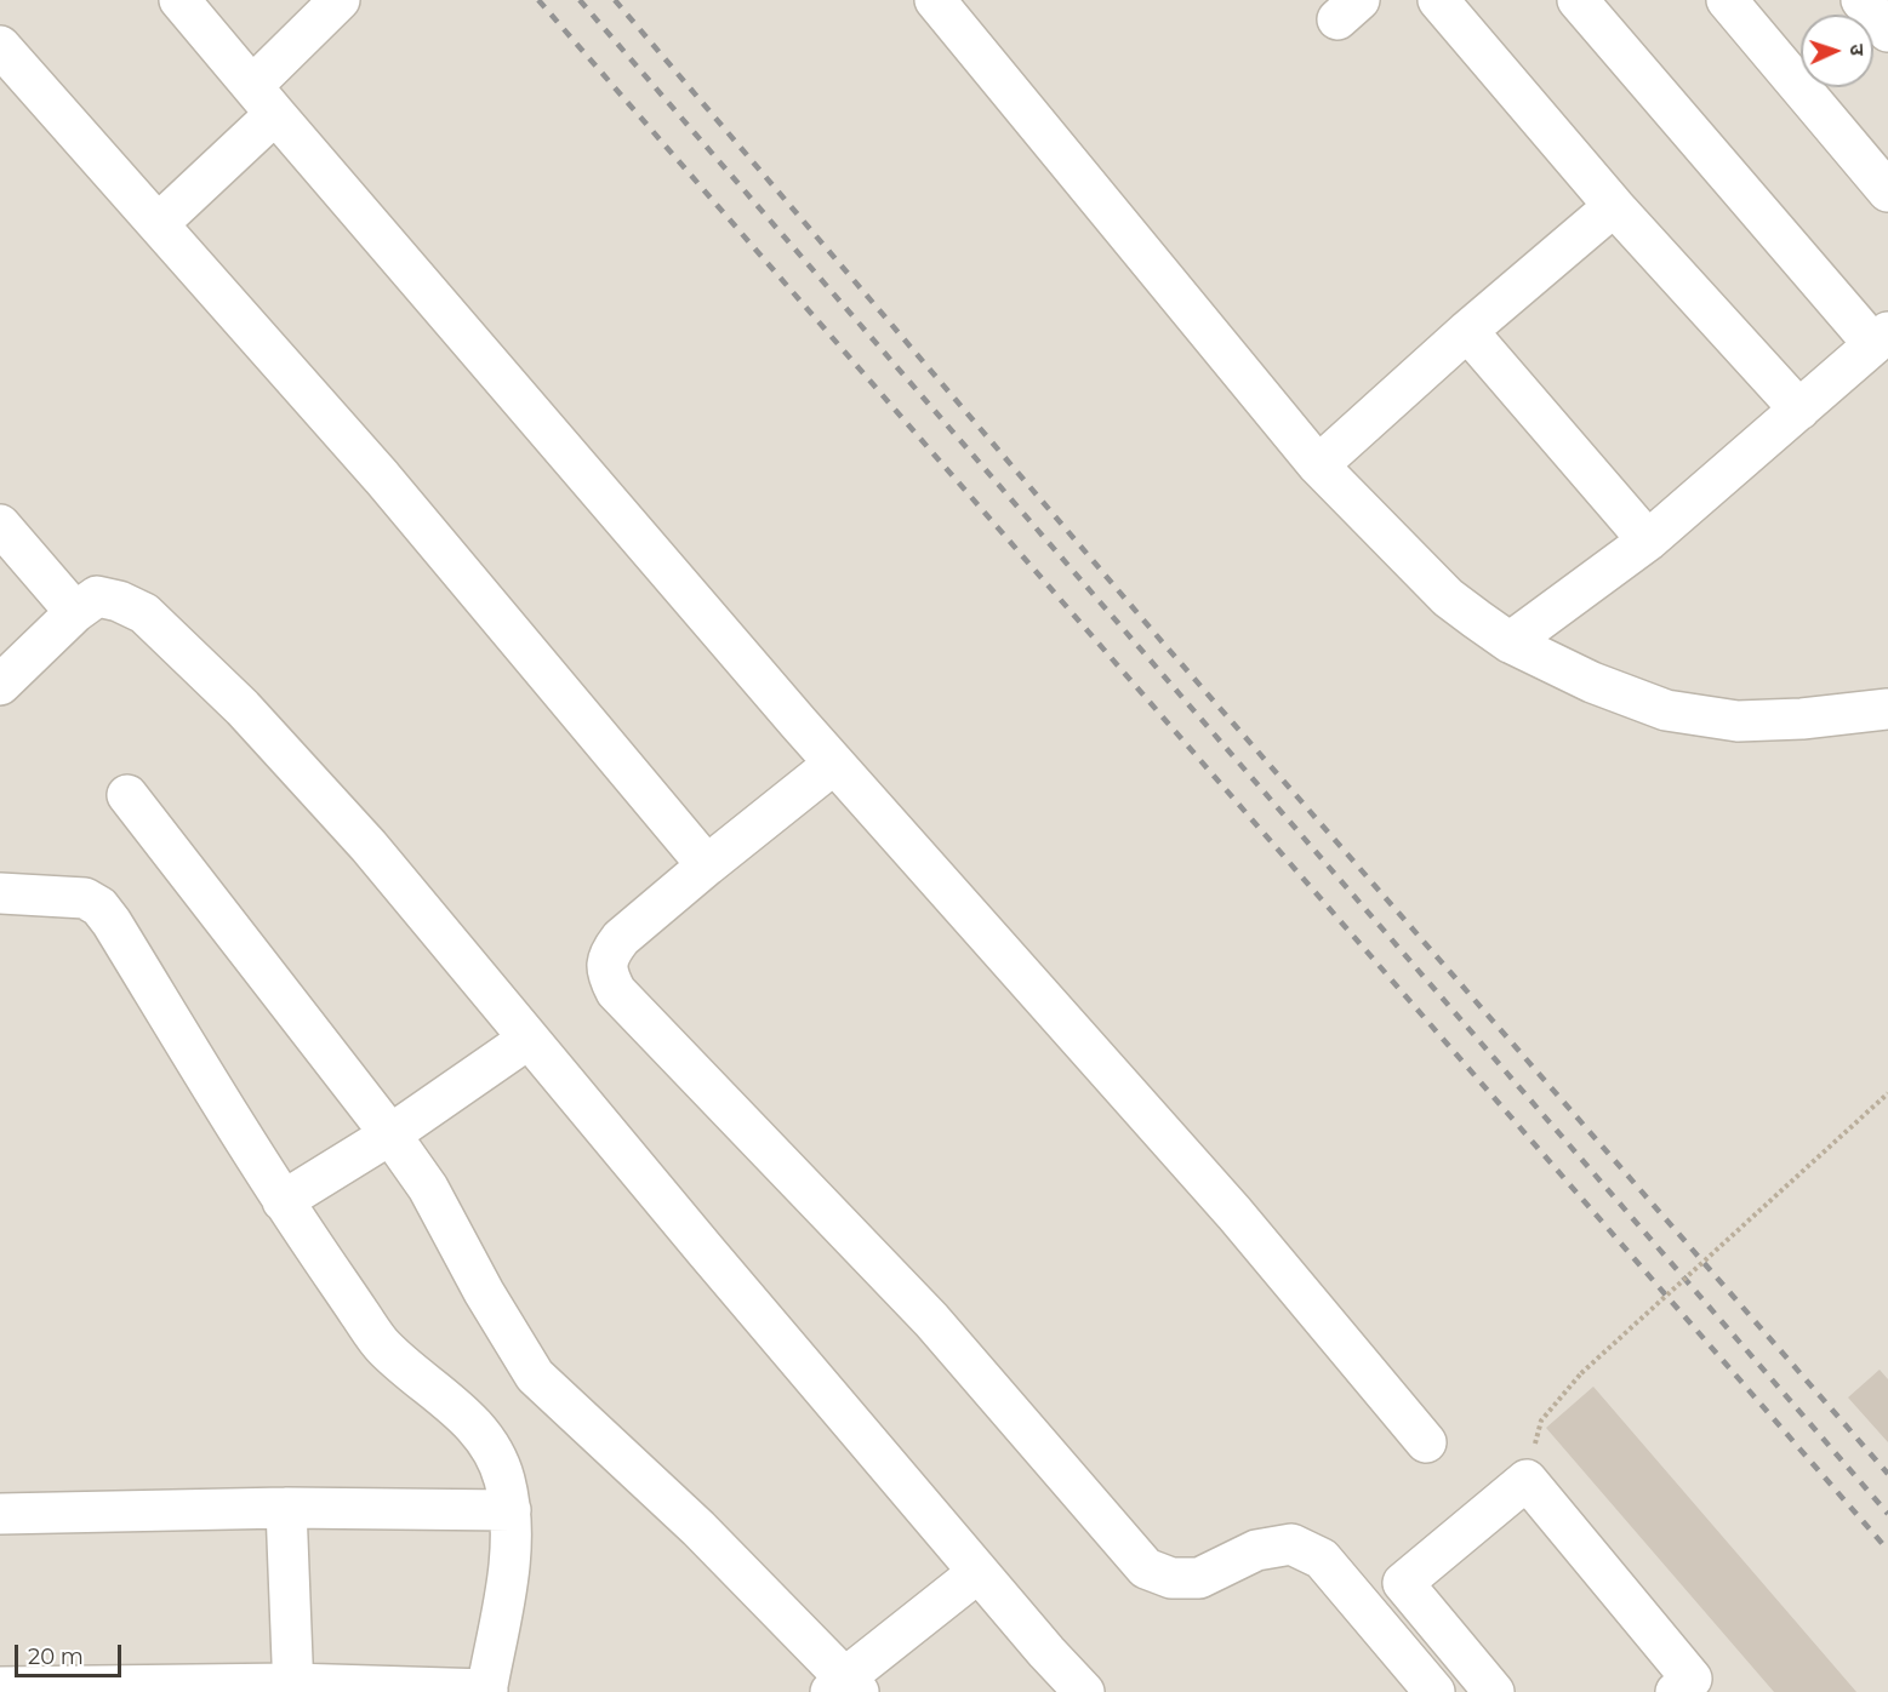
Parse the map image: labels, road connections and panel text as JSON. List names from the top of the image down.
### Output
{
  "scale_bar": "20 m",
  "north": "right"
}
